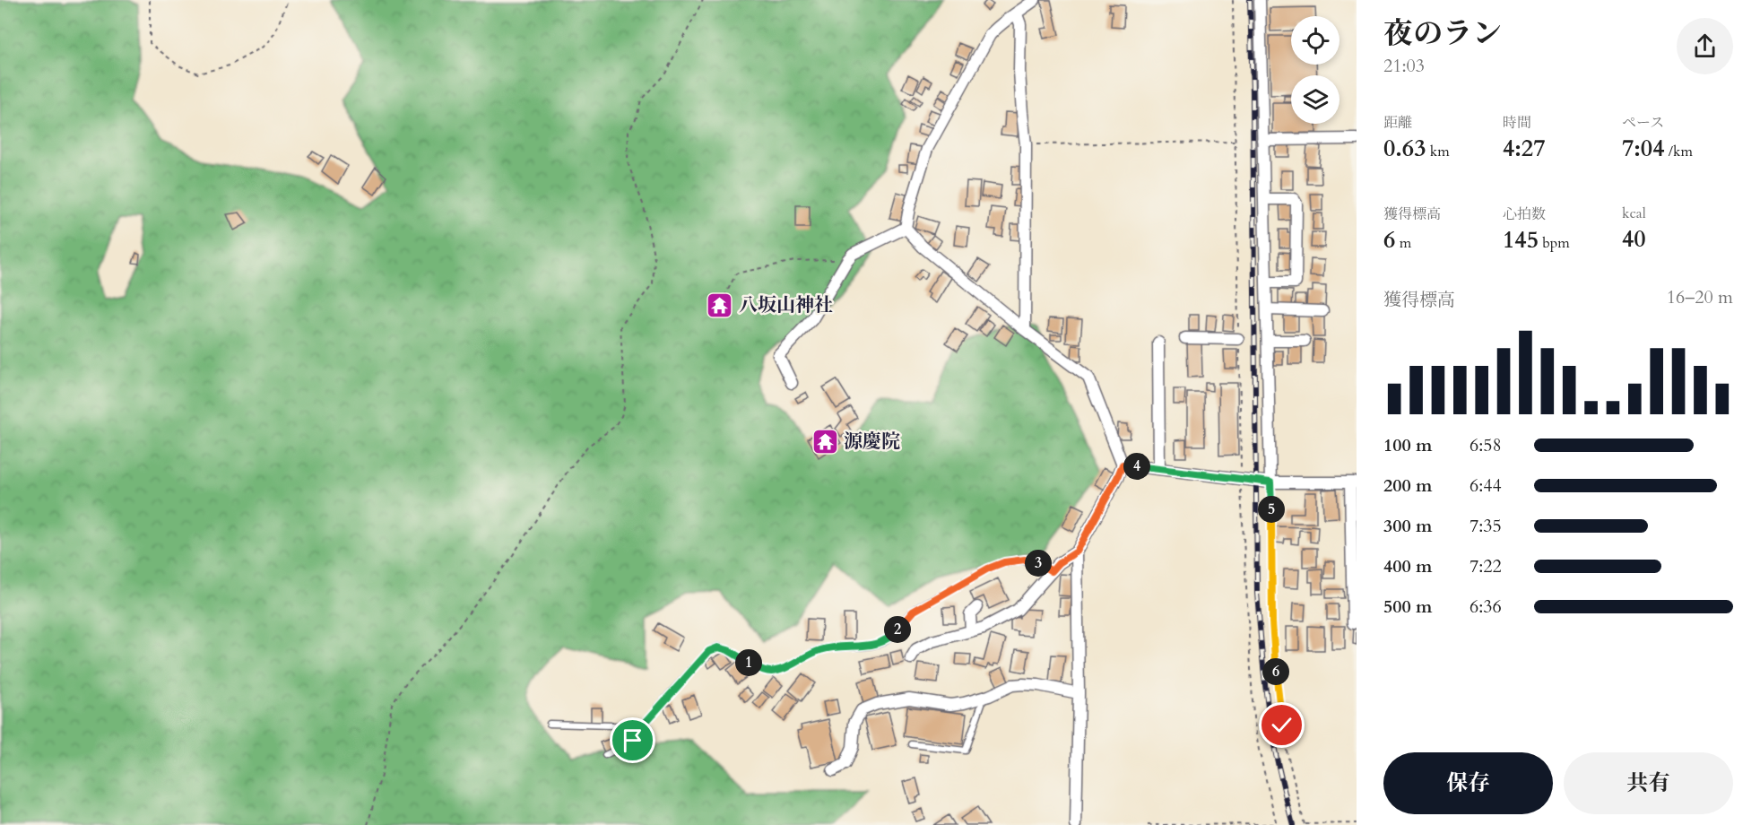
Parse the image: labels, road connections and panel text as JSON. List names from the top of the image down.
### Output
{
  "places": {
    "temple": ["八坂山神社", "源慶院"]
  },
  "page": {
    "heading": ["夜のラン", "21:03"],
    "stats": [
      ["距離", "0.63 km"],
      ["時間", "4:27"],
      ["ペース", "7:04 /km"],
      ["獲得標高", "6 m"],
      ["心拍数", "145 bpm"],
      ["kcal", "40"]
    ],
    "chart": ["獲得標高", "16–20 m"],
    "list": [
      {
        "name": "100 m",
        "note": "6:58"
      },
      {
        "name": "200 m",
        "note": "6:44"
      },
      {
        "name": "300 m",
        "note": "7:35"
      },
      {
        "name": "400 m",
        "note": "7:22"
      },
      {
        "name": "500 m",
        "note": "6:36"
      }
    ],
    "pins": [
      "4",
      "5",
      "3",
      "2",
      "1",
      "6"
    ],
    "buttons": ["保存", "共有"]
  }
}
